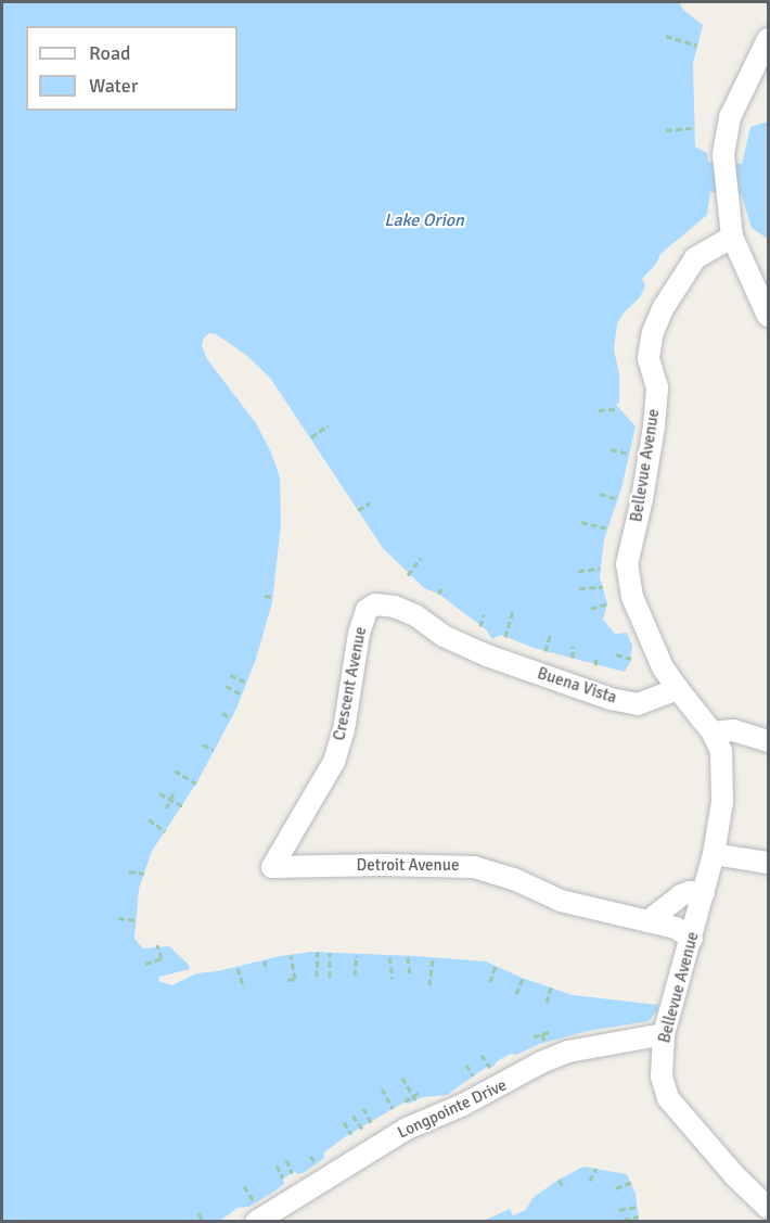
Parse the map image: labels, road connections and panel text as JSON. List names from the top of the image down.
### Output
{
  "streets": {
    "street": [
      "Bellevue Avenue",
      "Crescent Avenue",
      "Buena Vista",
      "Detroit Avenue",
      "Longpointe Drive"
    ]
  },
  "crossings": [
    ["Bellevue Avenue", "Buena Vista"],
    ["Bellevue Avenue", "Detroit Avenue"],
    ["Bellevue Avenue", "Longpointe Drive"],
    ["Crescent Avenue", "Buena Vista"],
    ["Crescent Avenue", "Detroit Avenue"]
  ],
  "water": ["Lake Orion"],
  "legend": ["Road", "Water"]
}
